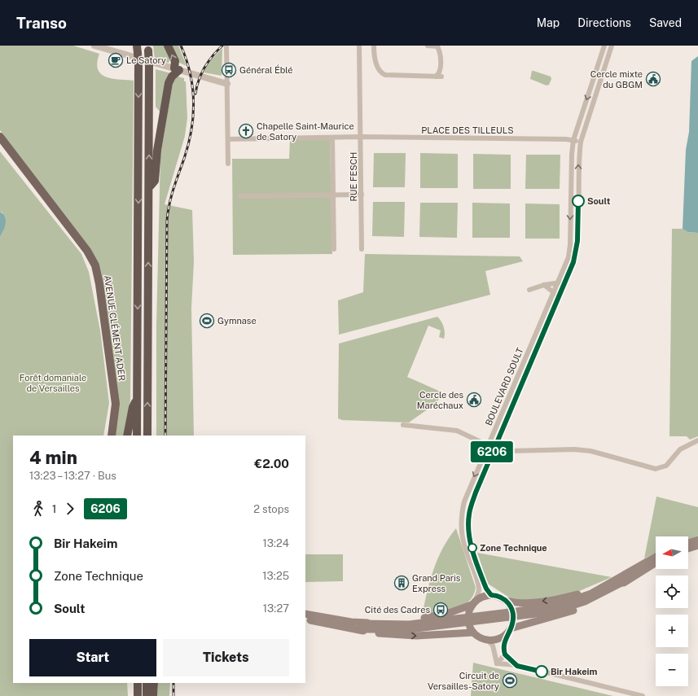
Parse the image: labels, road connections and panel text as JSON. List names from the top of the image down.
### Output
{
  "streets": {
    "main road": ["AVENUE CLÉMENT ADER"],
    "street": ["PLACE DES TILLEULS", "RUE FESCH", "BOULEVARD SOULT"]
  },
  "crossings": [
    ["PLACE DES TILLEULS", "RUE FESCH"],
    ["PLACE DES TILLEULS", "BOULEVARD SOULT"]
  ],
  "parks": ["Forêt domaniale de Versailles"],
  "places": {
    "cafe": ["Le Satory"],
    "bus stop": ["Général Éblé", "Cité des Cadres"],
    "public building": ["Cercle mixte du GBGM", "Cercle des Maréchaux"],
    "church": ["Chapelle Saint-Maurice de Satory"],
    "other": ["Soult", "Zone Technique", "Bir Hakeim"],
    "sports": ["Gymnase", "Circuit de Versailles-Satory"],
    "building": ["Grand Paris Express"]
  },
  "lines": ["bus line 6206"],
  "north": "left",
  "page": {
    "header": "Transo",
    "nav": ["Map", "Directions", "Saved"],
    "on_map": "6206",
    "heading": ["4 min", "13:23 – 13:27 · Bus", "€2.00"],
    "legs": ["1", "6206", "2 stops"],
    "list": [
      {
        "name": "Bir Hakeim",
        "value": "13:24"
      },
      {
        "name": "Zone Technique",
        "value": "13:25"
      },
      {
        "name": "Soult",
        "value": "13:27"
      }
    ],
    "map_buttons": ["+", "−"],
    "buttons": ["Start", "Tickets"]
  }
}
